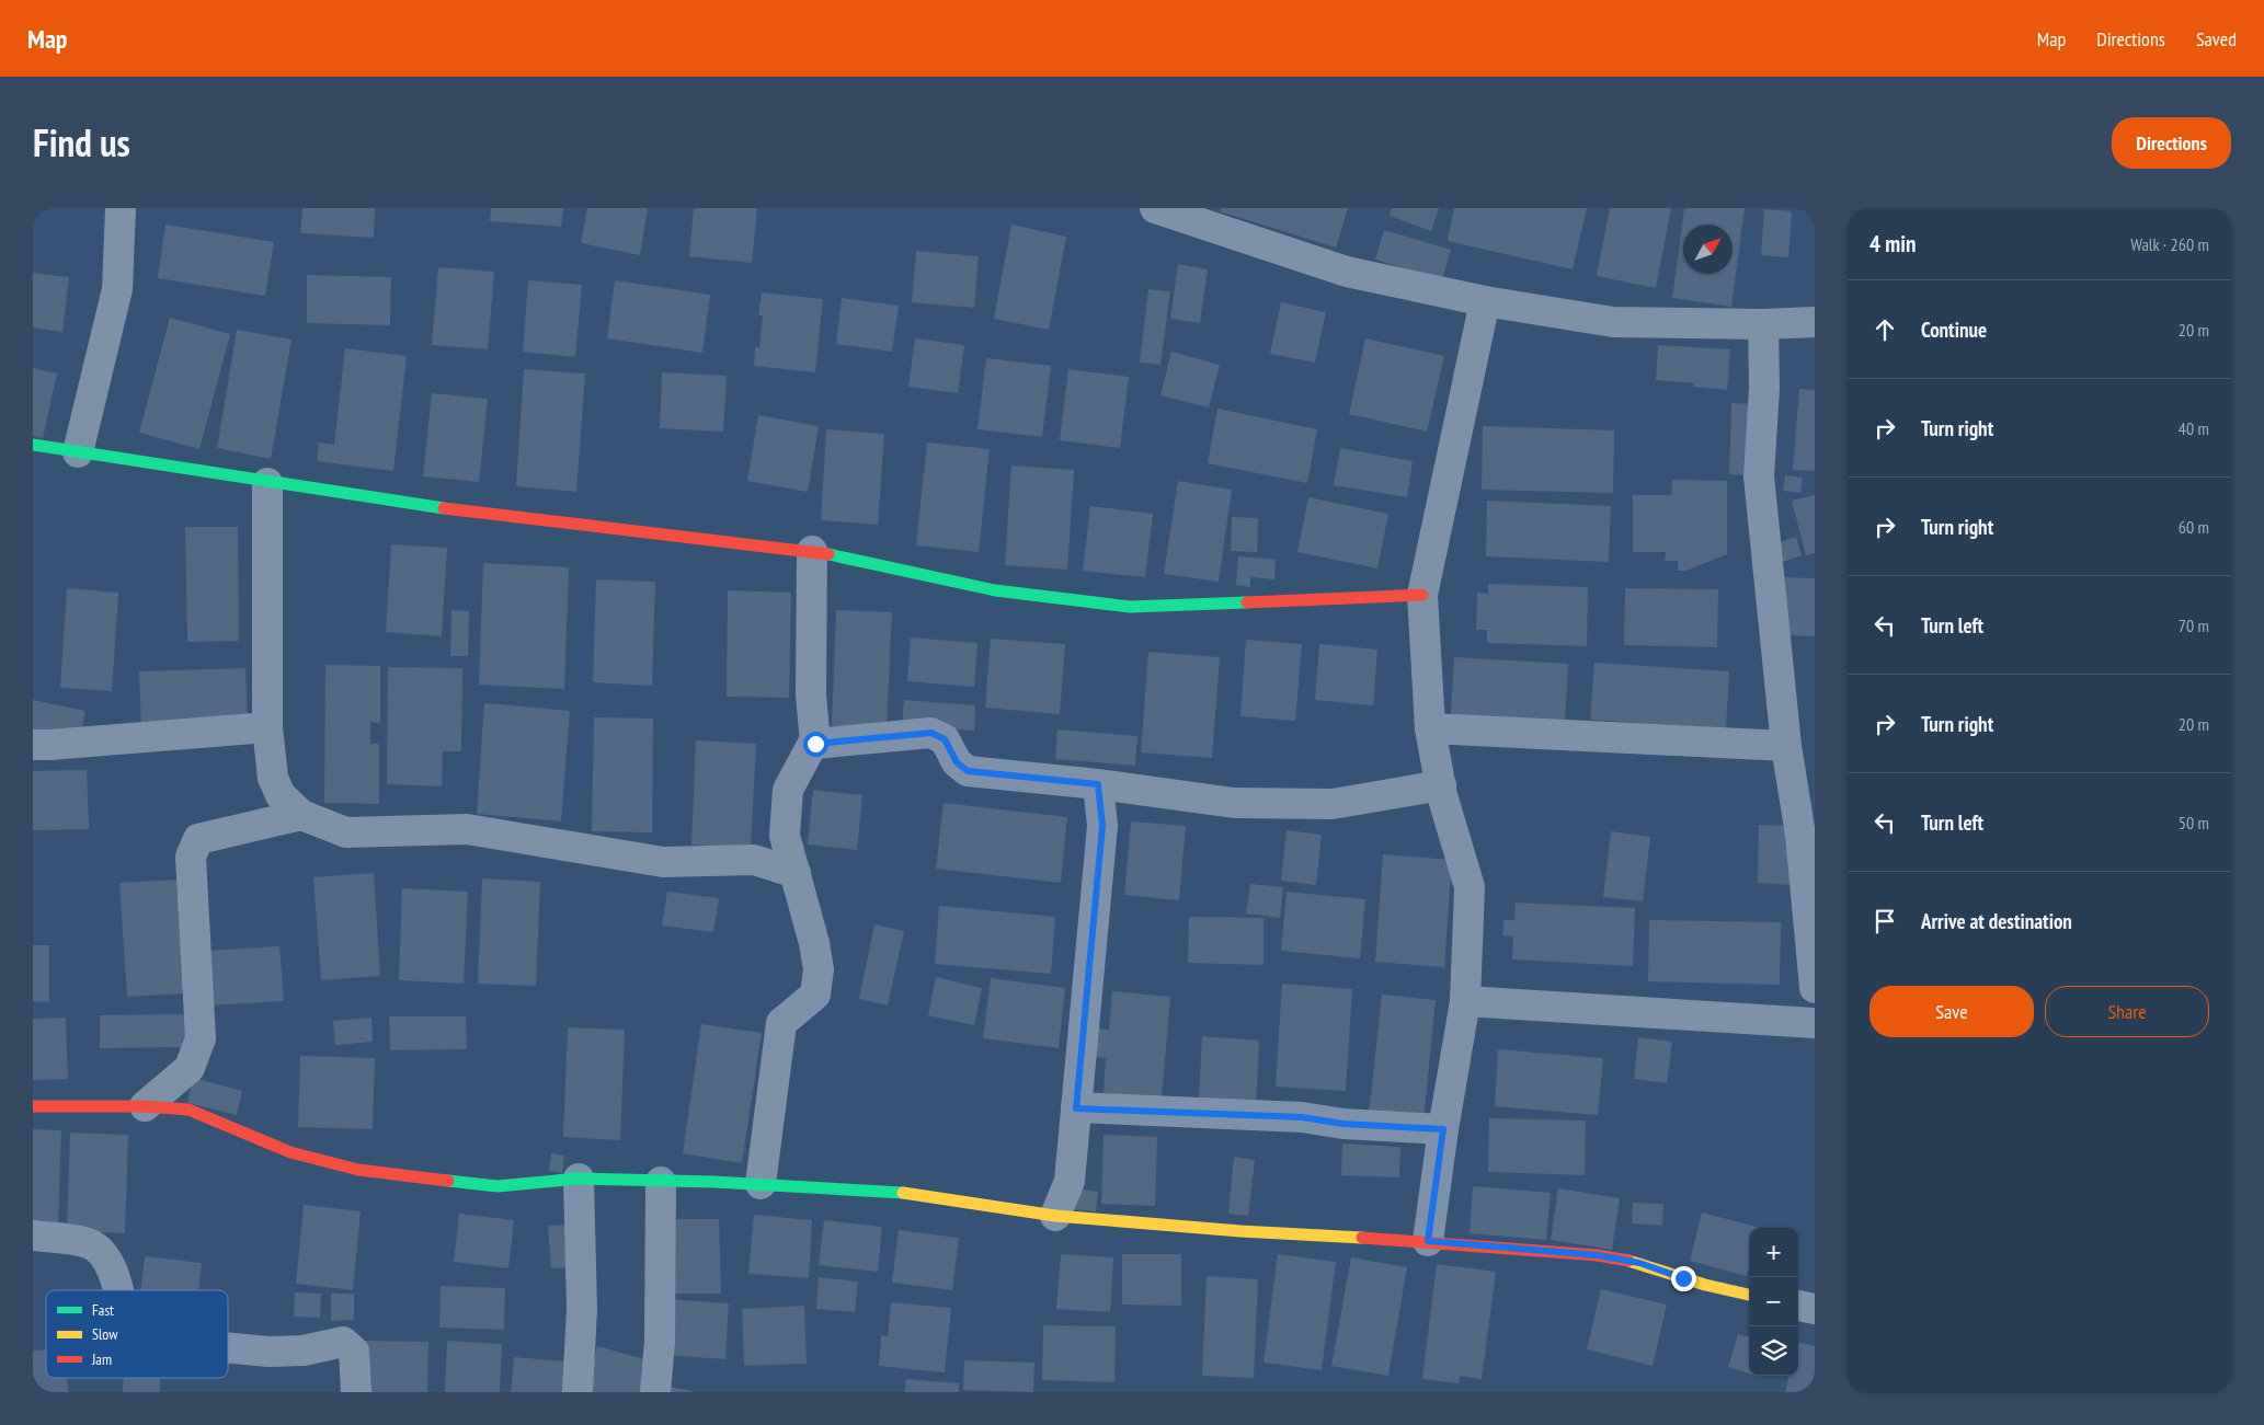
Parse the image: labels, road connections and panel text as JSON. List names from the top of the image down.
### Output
{
  "legend": ["Fast", "Slow", "Jam"],
  "north": "top right",
  "page": {
    "header": "Map",
    "nav": ["Map", "Directions", "Saved"],
    "title": "Find us",
    "buttons": [
      "Directions",
      ["Save", "Share"]
    ],
    "heading": ["4 min", "Walk · 260 m"],
    "list": [
      ["Continue", "20 m"],
      ["Turn right", "40 m"],
      ["Turn right", "60 m"],
      ["Turn left", "70 m"],
      ["Turn right", "20 m"],
      ["Turn left", "50 m"],
      "Arrive at destination"
    ],
    "map_buttons": ["+", "−"]
  }
}
